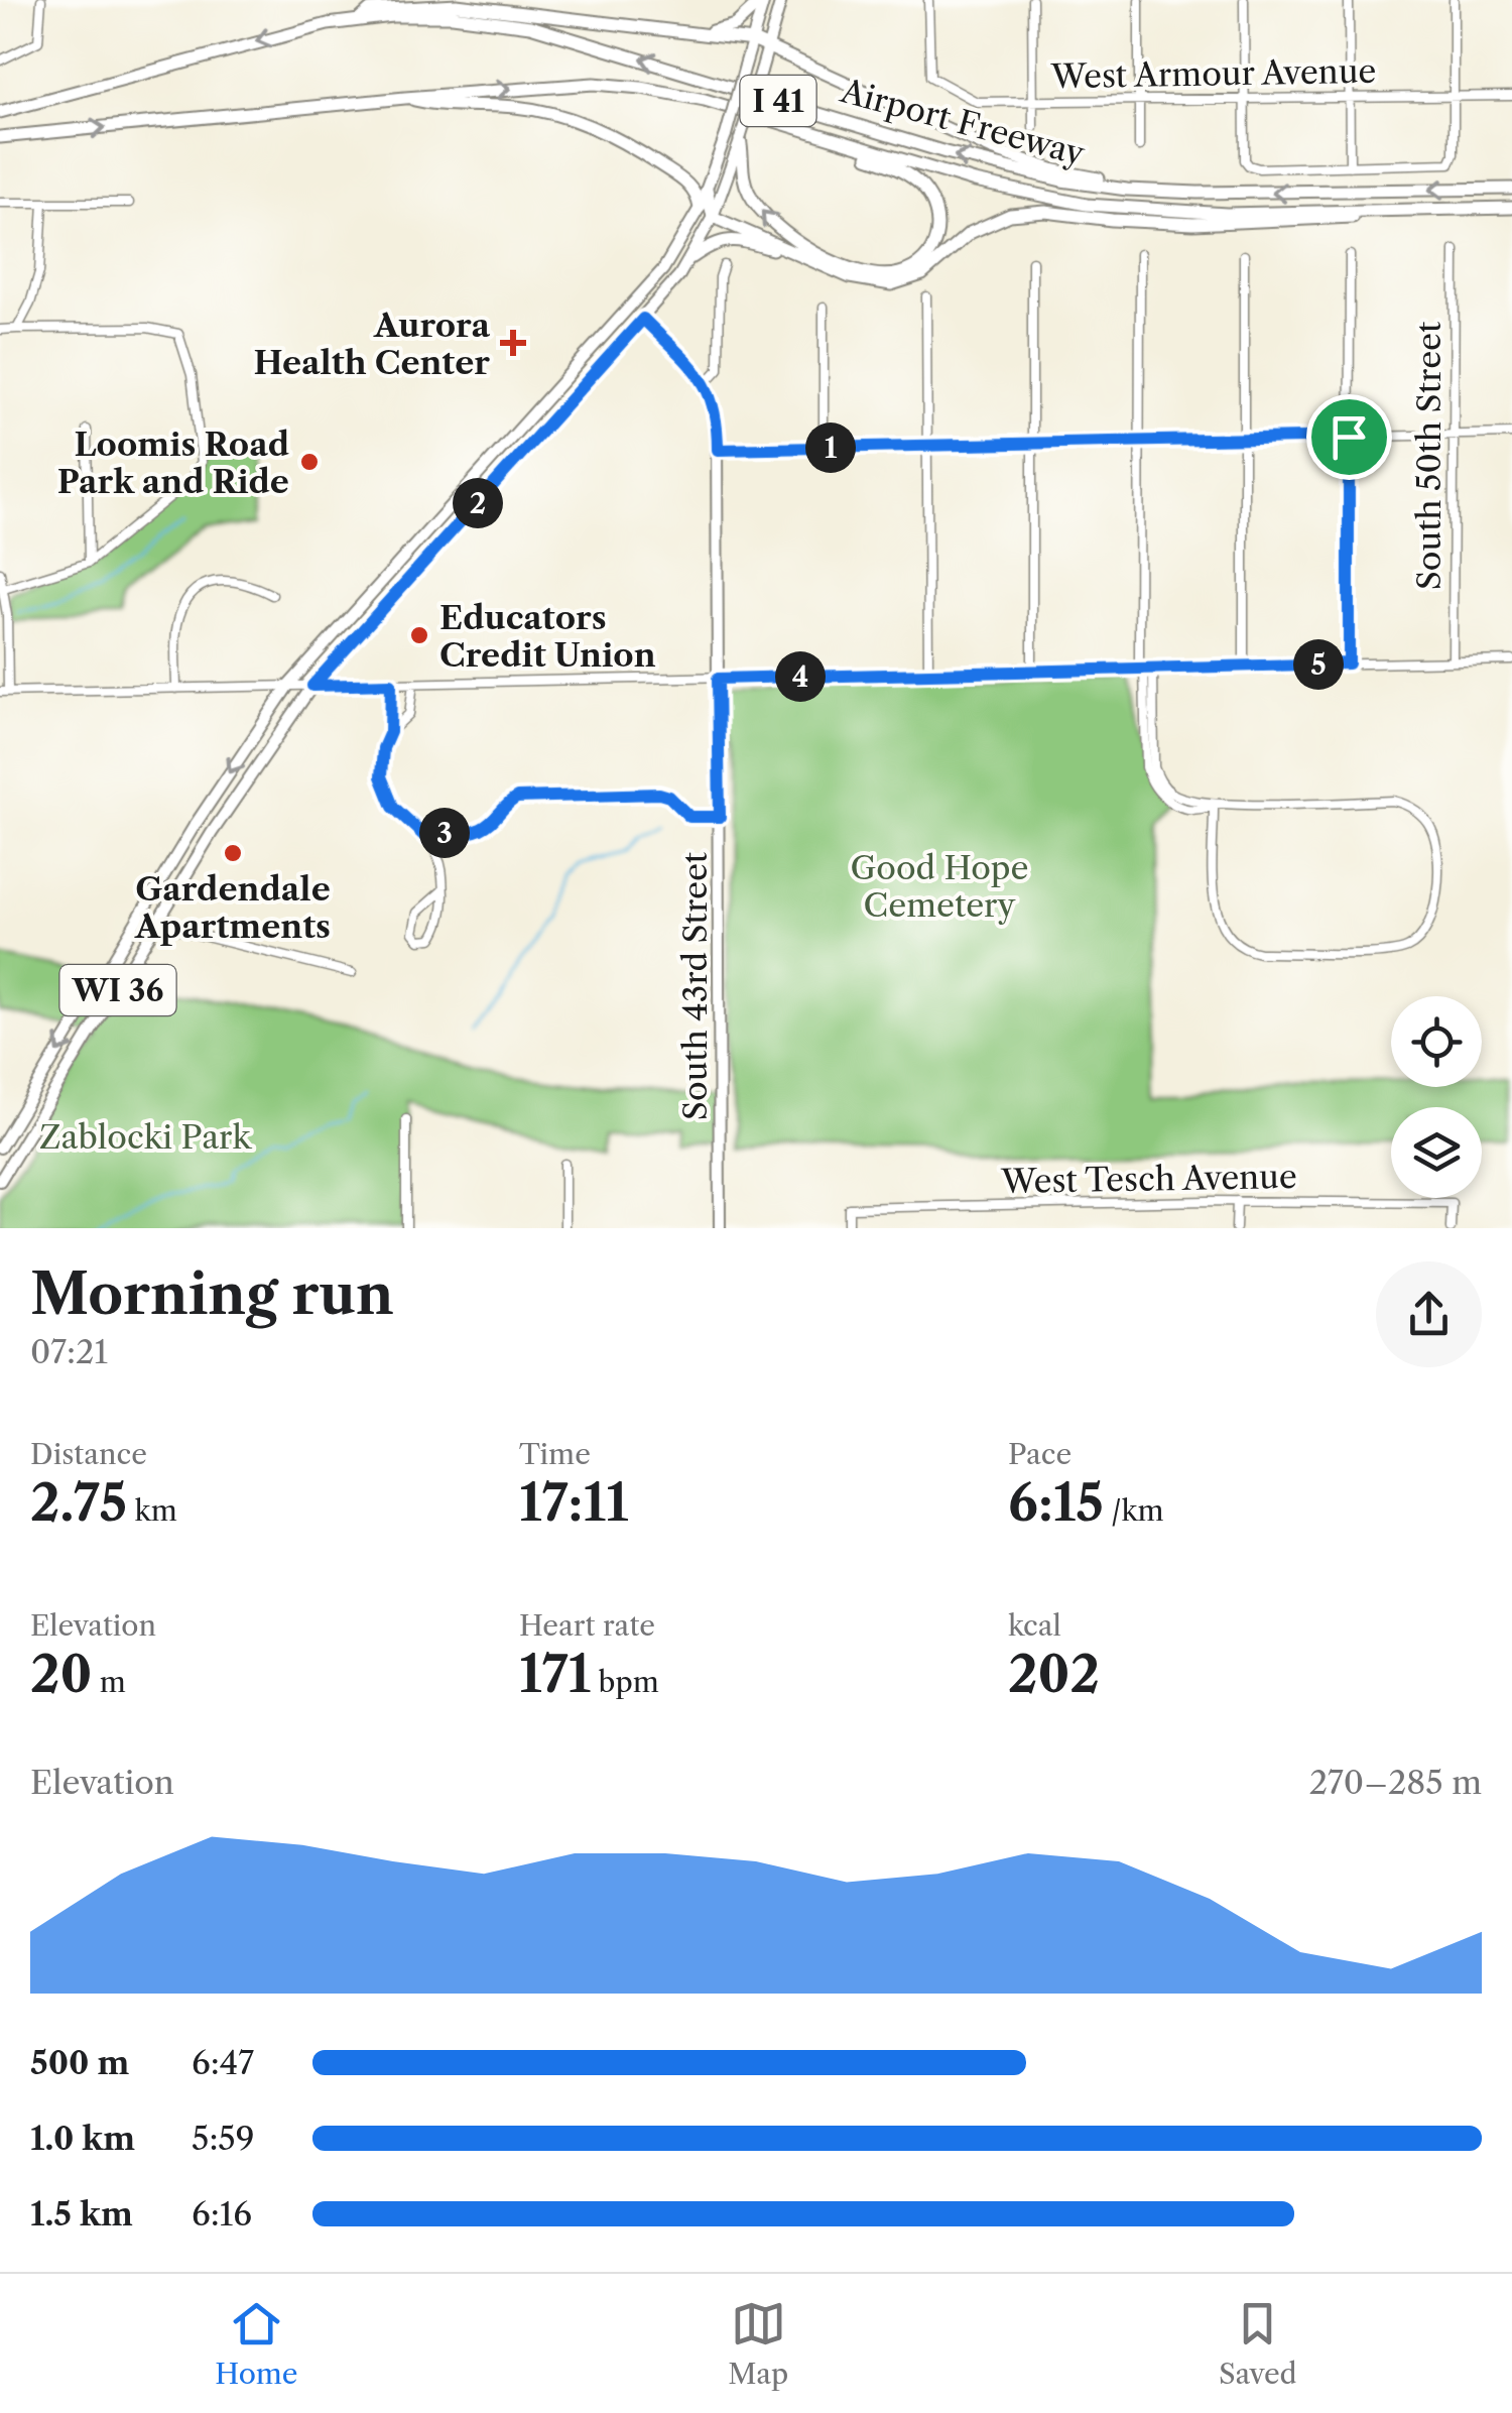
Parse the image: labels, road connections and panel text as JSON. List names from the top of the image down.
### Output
{
  "streets": {
    "highway": ["I 41", "Airport Freeway"],
    "main road": ["South 43rd Street", "WI 36"],
    "street": ["West Armour Avenue", "South 50th Street", "West Tesch Avenue"]
  },
  "parks": ["Good Hope Cemetery", "Zablocki Park"],
  "places": {
    "health": ["Aurora Health Center"],
    "other": ["Loomis Road Park and Ride", "Educators Credit Union", "Gardendale Apartments"]
  },
  "page": {
    "pins": [
      "1",
      "2",
      "5",
      "4",
      "3"
    ],
    "heading": ["Morning run", "07:21"],
    "stats": [
      ["Distance", "2.75 km"],
      ["Time", "17:11"],
      ["Pace", "6:15 /km"],
      ["Elevation", "20 m"],
      ["Heart rate", "171 bpm"],
      ["kcal", "202"]
    ],
    "chart": ["Elevation", "270–285 m"],
    "list": [
      {
        "name": "500 m",
        "note": "6:47"
      },
      {
        "name": "1.0 km",
        "note": "5:59"
      },
      {
        "name": "1.5 km",
        "note": "6:16"
      }
    ],
    "tabs": ["Home", "Map", "Saved"]
  }
}
